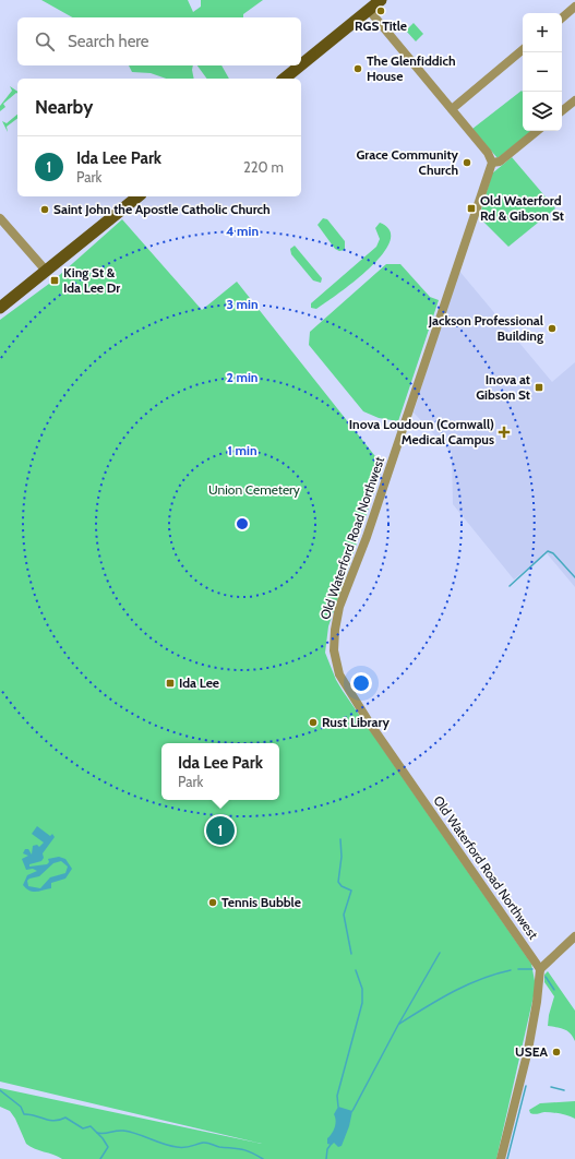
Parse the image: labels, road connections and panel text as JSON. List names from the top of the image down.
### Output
{
  "streets": {
    "street": ["Old Waterford Road Northwest"]
  },
  "parks": ["Union Cemetery"],
  "places": {
    "other": [
      "RGS Title",
      "The Glenfiddich House",
      "Grace Community Church",
      "Saint John the Apostle Catholic Church",
      "Jackson Professional Building",
      "Rust Library",
      "Tennis Bubble",
      "USEA"
    ],
    "transit": [
      "Old Waterford Rd & Gibson St",
      "King St & Ida Lee Dr",
      "Inova at Gibson St",
      "Ida Lee"
    ],
    "health": ["Inova Loudoun (Cornwall) Medical Campus"]
  },
  "page": {
    "map_buttons": ["+", "−"],
    "search": "Search here",
    "heading": "Nearby",
    "list": [
      {
        "mark": "1",
        "name": "Ida Lee Park",
        "note": "Park",
        "value": "220 m"
      }
    ],
    "popup": ["Ida Lee Park", "Park"],
    "pins": "1"
  },
  "rings": [
    "4 min",
    "3 min",
    "2 min",
    "1 min"
  ]
}
